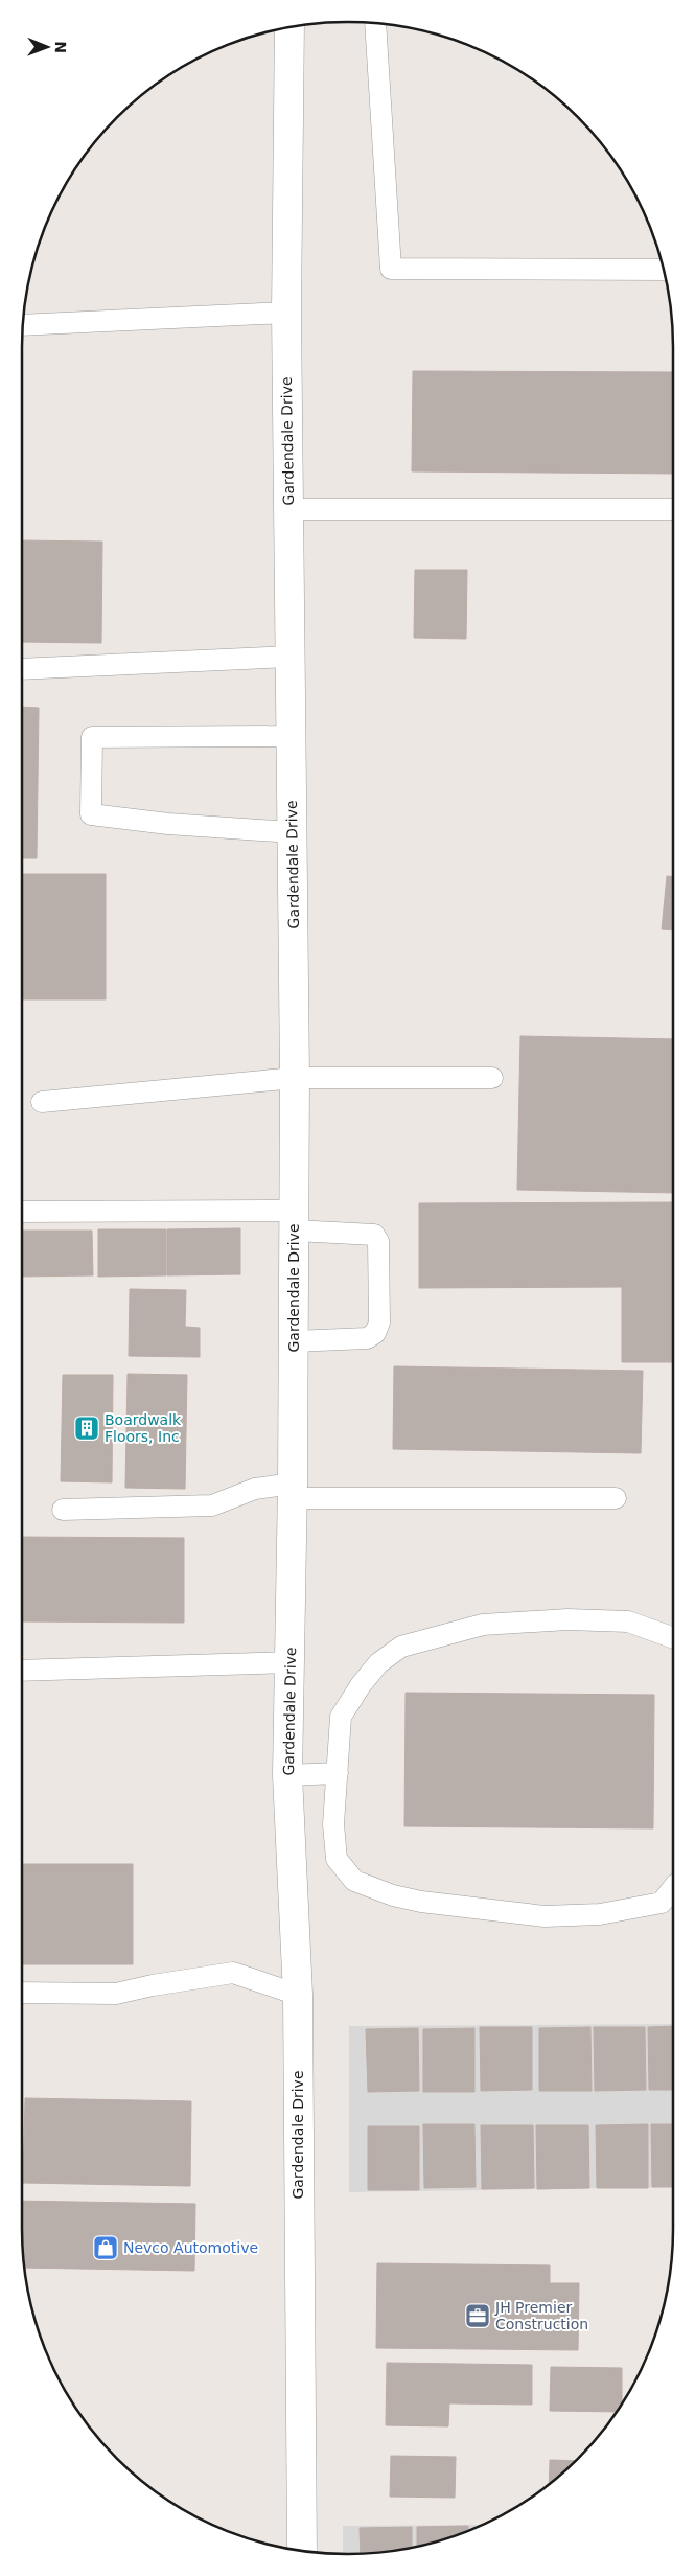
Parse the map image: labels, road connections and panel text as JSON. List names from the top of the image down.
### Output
{
  "streets": {
    "street": ["Gardendale Drive"]
  },
  "places": {
    "building": ["Boardwalk Floors, Inc"],
    "shop": ["Nevco Automotive"],
    "office": ["JH Premier Construction"]
  },
  "north": "right"
}
